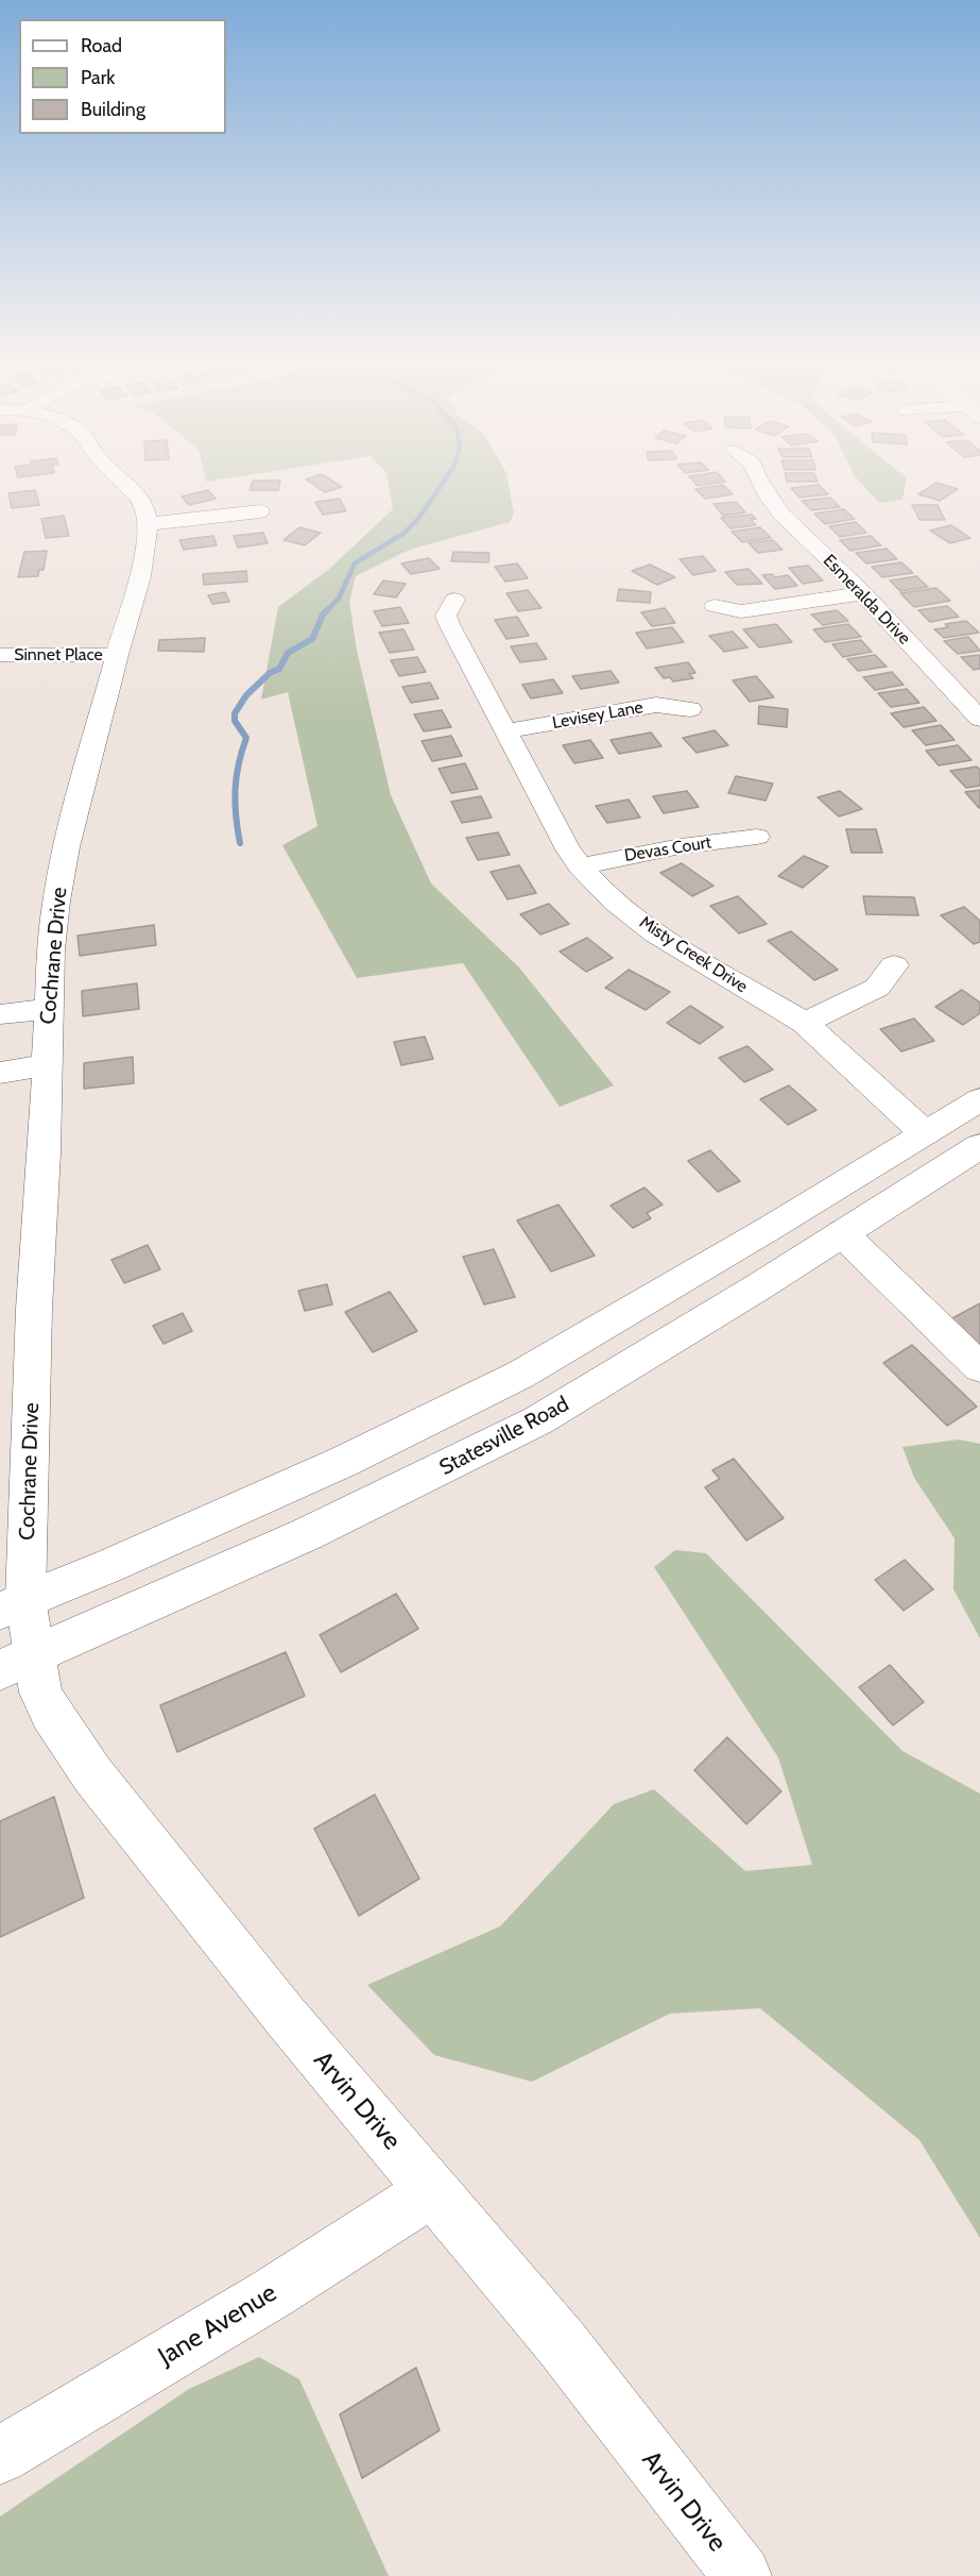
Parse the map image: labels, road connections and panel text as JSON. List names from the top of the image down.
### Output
{
  "streets": {
    "street": [
      "Esmeralda Drive",
      "Sinnet Place",
      "Levisey Lane",
      "Devas Court",
      "Misty Creek Drive",
      "Cochrane Drive",
      "Statesville Road",
      "Arvin Drive",
      "Jane Avenue"
    ]
  },
  "crossings": [
    ["Sinnet Place", "Cochrane Drive"],
    ["Levisey Lane", "Misty Creek Drive"],
    ["Devas Court", "Misty Creek Drive"],
    ["Cochrane Drive", "Arvin Drive"],
    ["Statesville Road", "Arvin Drive"],
    ["Arvin Drive", "Jane Avenue"]
  ],
  "legend": ["Road", "Park", "Building"]
}
